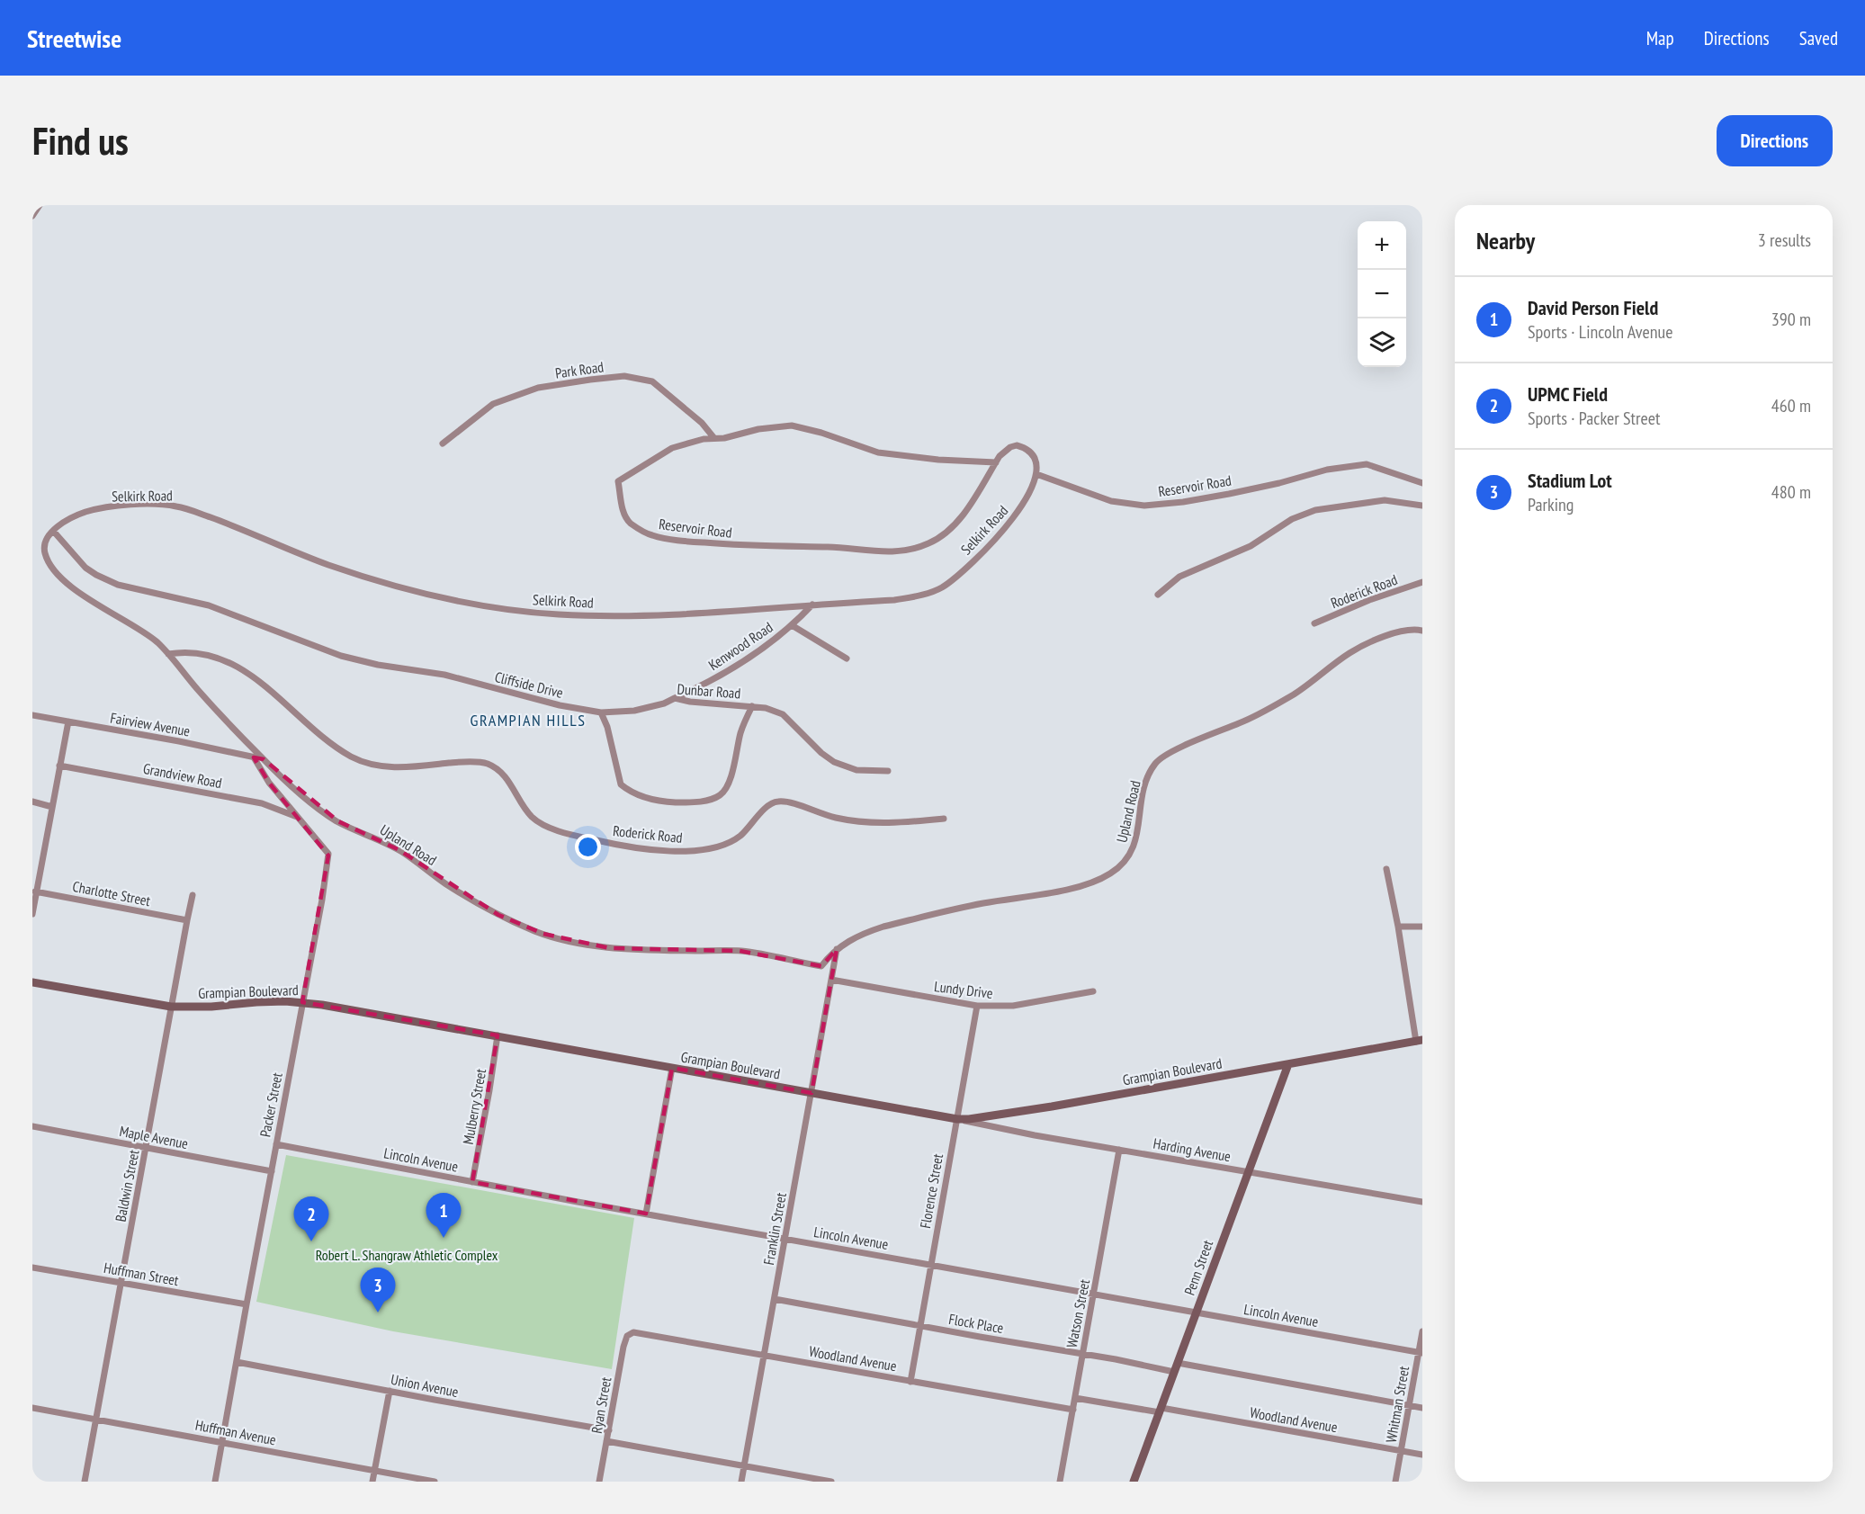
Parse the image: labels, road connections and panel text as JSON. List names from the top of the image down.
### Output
{
  "streets": {
    "street": [
      "Park Road",
      "Reservoir Road",
      "Selkirk Road",
      "Roderick Road",
      "Kenwood Road",
      "Cliffside Drive",
      "Dunbar Road",
      "Fairview Avenue",
      "Grandview Road",
      "Upland Road",
      "Charlotte Street",
      "Lundy Drive",
      "Grampian Boulevard",
      "Packer Street",
      "Mulberry Street",
      "Maple Avenue",
      "Harding Avenue",
      "Lincoln Avenue",
      "Baldwin Street",
      "Florence Street",
      "Franklin Street",
      "Penn Street",
      "Huffman Street",
      "Watson Street",
      "Flock Place",
      "Woodland Avenue",
      "Union Avenue",
      "Whitman Street",
      "Ryan Street",
      "Huffman Avenue"
    ]
  },
  "crossings": [
    ["Park Road", "Reservoir Road"],
    ["Reservoir Road", "Selkirk Road"],
    ["Selkirk Road", "Kenwood Road"],
    ["Selkirk Road", "Cliffside Drive"],
    ["Selkirk Road", "Upland Road"],
    ["Roderick Road", "Upland Road"],
    ["Kenwood Road", "Dunbar Road"],
    ["Cliffside Drive", "Dunbar Road"],
    ["Cliffside Drive", "Upland Road"],
    ["Fairview Avenue", "Upland Road"],
    ["Fairview Avenue", "Packer Street"],
    ["Grandview Road", "Packer Street"],
    ["Charlotte Street", "Baldwin Street"],
    ["Lundy Drive", "Florence Street"],
    ["Lundy Drive", "Franklin Street"],
    ["Grampian Boulevard", "Packer Street"],
    ["Grampian Boulevard", "Mulberry Street"],
    ["Grampian Boulevard", "Harding Avenue"],
    ["Grampian Boulevard", "Baldwin Street"],
    ["Grampian Boulevard", "Florence Street"],
    ["Grampian Boulevard", "Franklin Street"],
    ["Grampian Boulevard", "Penn Street"],
    ["Packer Street", "Maple Avenue"],
    ["Packer Street", "Lincoln Avenue"],
    ["Packer Street", "Huffman Street"],
    ["Packer Street", "Union Avenue"],
    ["Packer Street", "Huffman Avenue"],
    ["Mulberry Street", "Lincoln Avenue"],
    ["Maple Avenue", "Baldwin Street"],
    ["Harding Avenue", "Florence Street"],
    ["Harding Avenue", "Penn Street"],
    ["Harding Avenue", "Watson Street"],
    ["Lincoln Avenue", "Florence Street"],
    ["Lincoln Avenue", "Franklin Street"],
    ["Lincoln Avenue", "Penn Street"],
    ["Lincoln Avenue", "Watson Street"],
    ["Lincoln Avenue", "Whitman Street"],
    ["Baldwin Street", "Huffman Street"],
    ["Baldwin Street", "Huffman Avenue"],
    ["Florence Street", "Flock Place"],
    ["Florence Street", "Woodland Avenue"],
    ["Franklin Street", "Flock Place"],
    ["Franklin Street", "Woodland Avenue"],
    ["Penn Street", "Flock Place"],
    ["Penn Street", "Woodland Avenue"],
    ["Watson Street", "Flock Place"],
    ["Watson Street", "Woodland Avenue"],
    ["Woodland Avenue", "Whitman Street"],
    ["Woodland Avenue", "Ryan Street"],
    ["Union Avenue", "Ryan Street"]
  ],
  "districts": ["GRAMPIAN HILLS"],
  "parks": ["Robert L. Shangraw Athletic Complex"],
  "page": {
    "header": "Streetwise",
    "nav": ["Map", "Directions", "Saved"],
    "buttons": "Directions",
    "title": "Find us",
    "heading": ["Nearby", "3 results"],
    "map_buttons": ["+", "−"],
    "list": [
      {
        "mark": "1",
        "name": "David Person Field",
        "note": "Sports · Lincoln Avenue",
        "value": "390 m"
      },
      {
        "mark": "2",
        "name": "UPMC Field",
        "note": "Sports · Packer Street",
        "value": "460 m"
      },
      {
        "mark": "3",
        "name": "Stadium Lot",
        "note": "Parking",
        "value": "480 m"
      }
    ],
    "pins": ["1", "2", "3"]
  }
}
